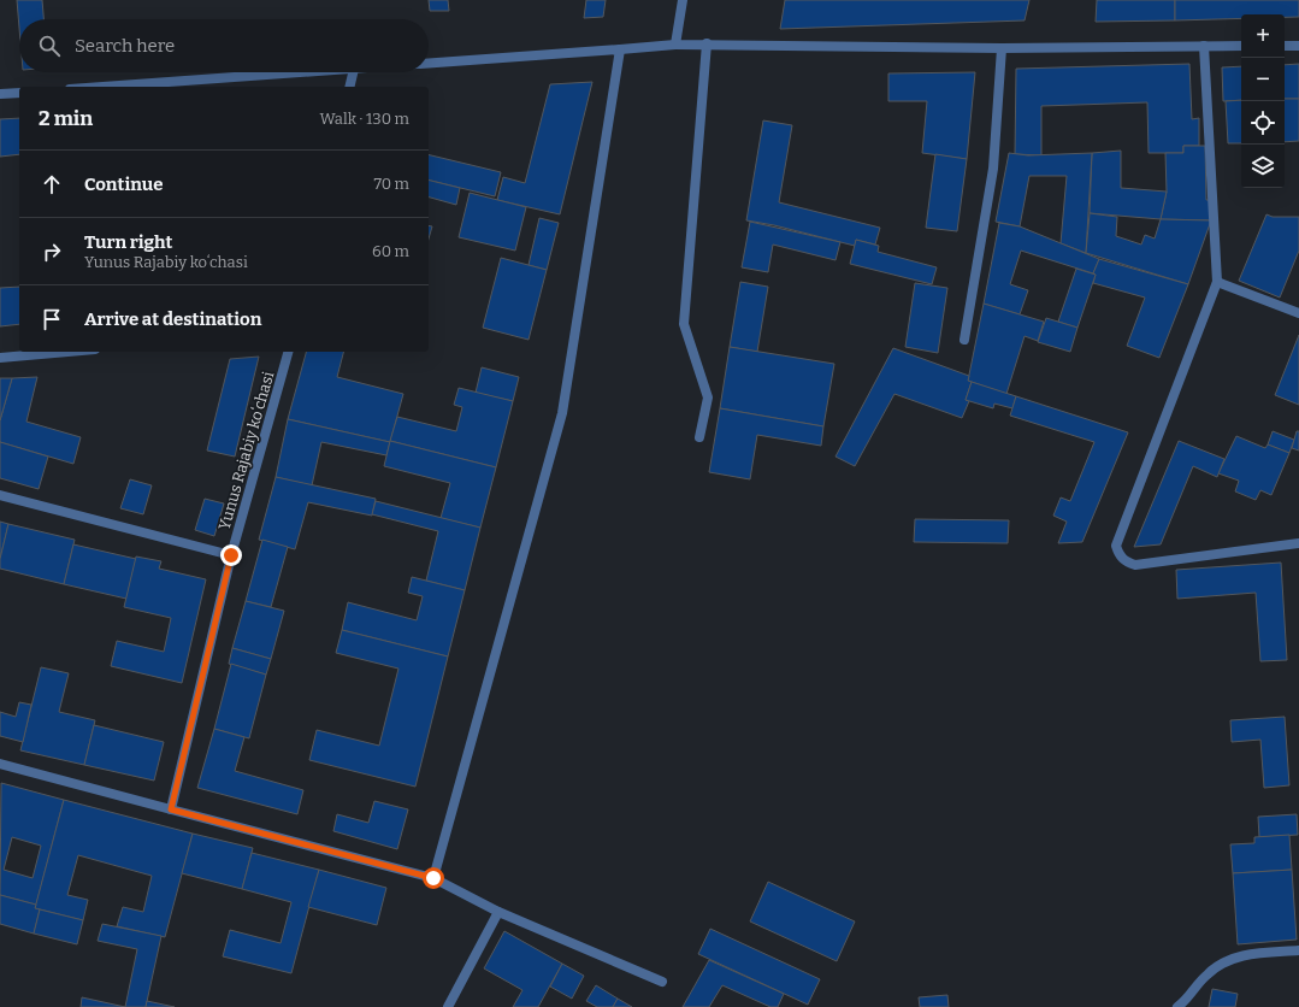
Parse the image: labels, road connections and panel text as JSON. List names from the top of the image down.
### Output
{
  "streets": {
    "street": ["Yunus Rajabiy koʻchasi"]
  },
  "page": {
    "map_buttons": ["+", "−"],
    "search": "Search here",
    "heading": ["2 min", "Walk · 130 m"],
    "list": [
      ["Continue", "70 m"],
      ["Turn right", "Yunus Rajabiy koʻchasi", "60 m"],
      "Arrive at destination"
    ]
  }
}
